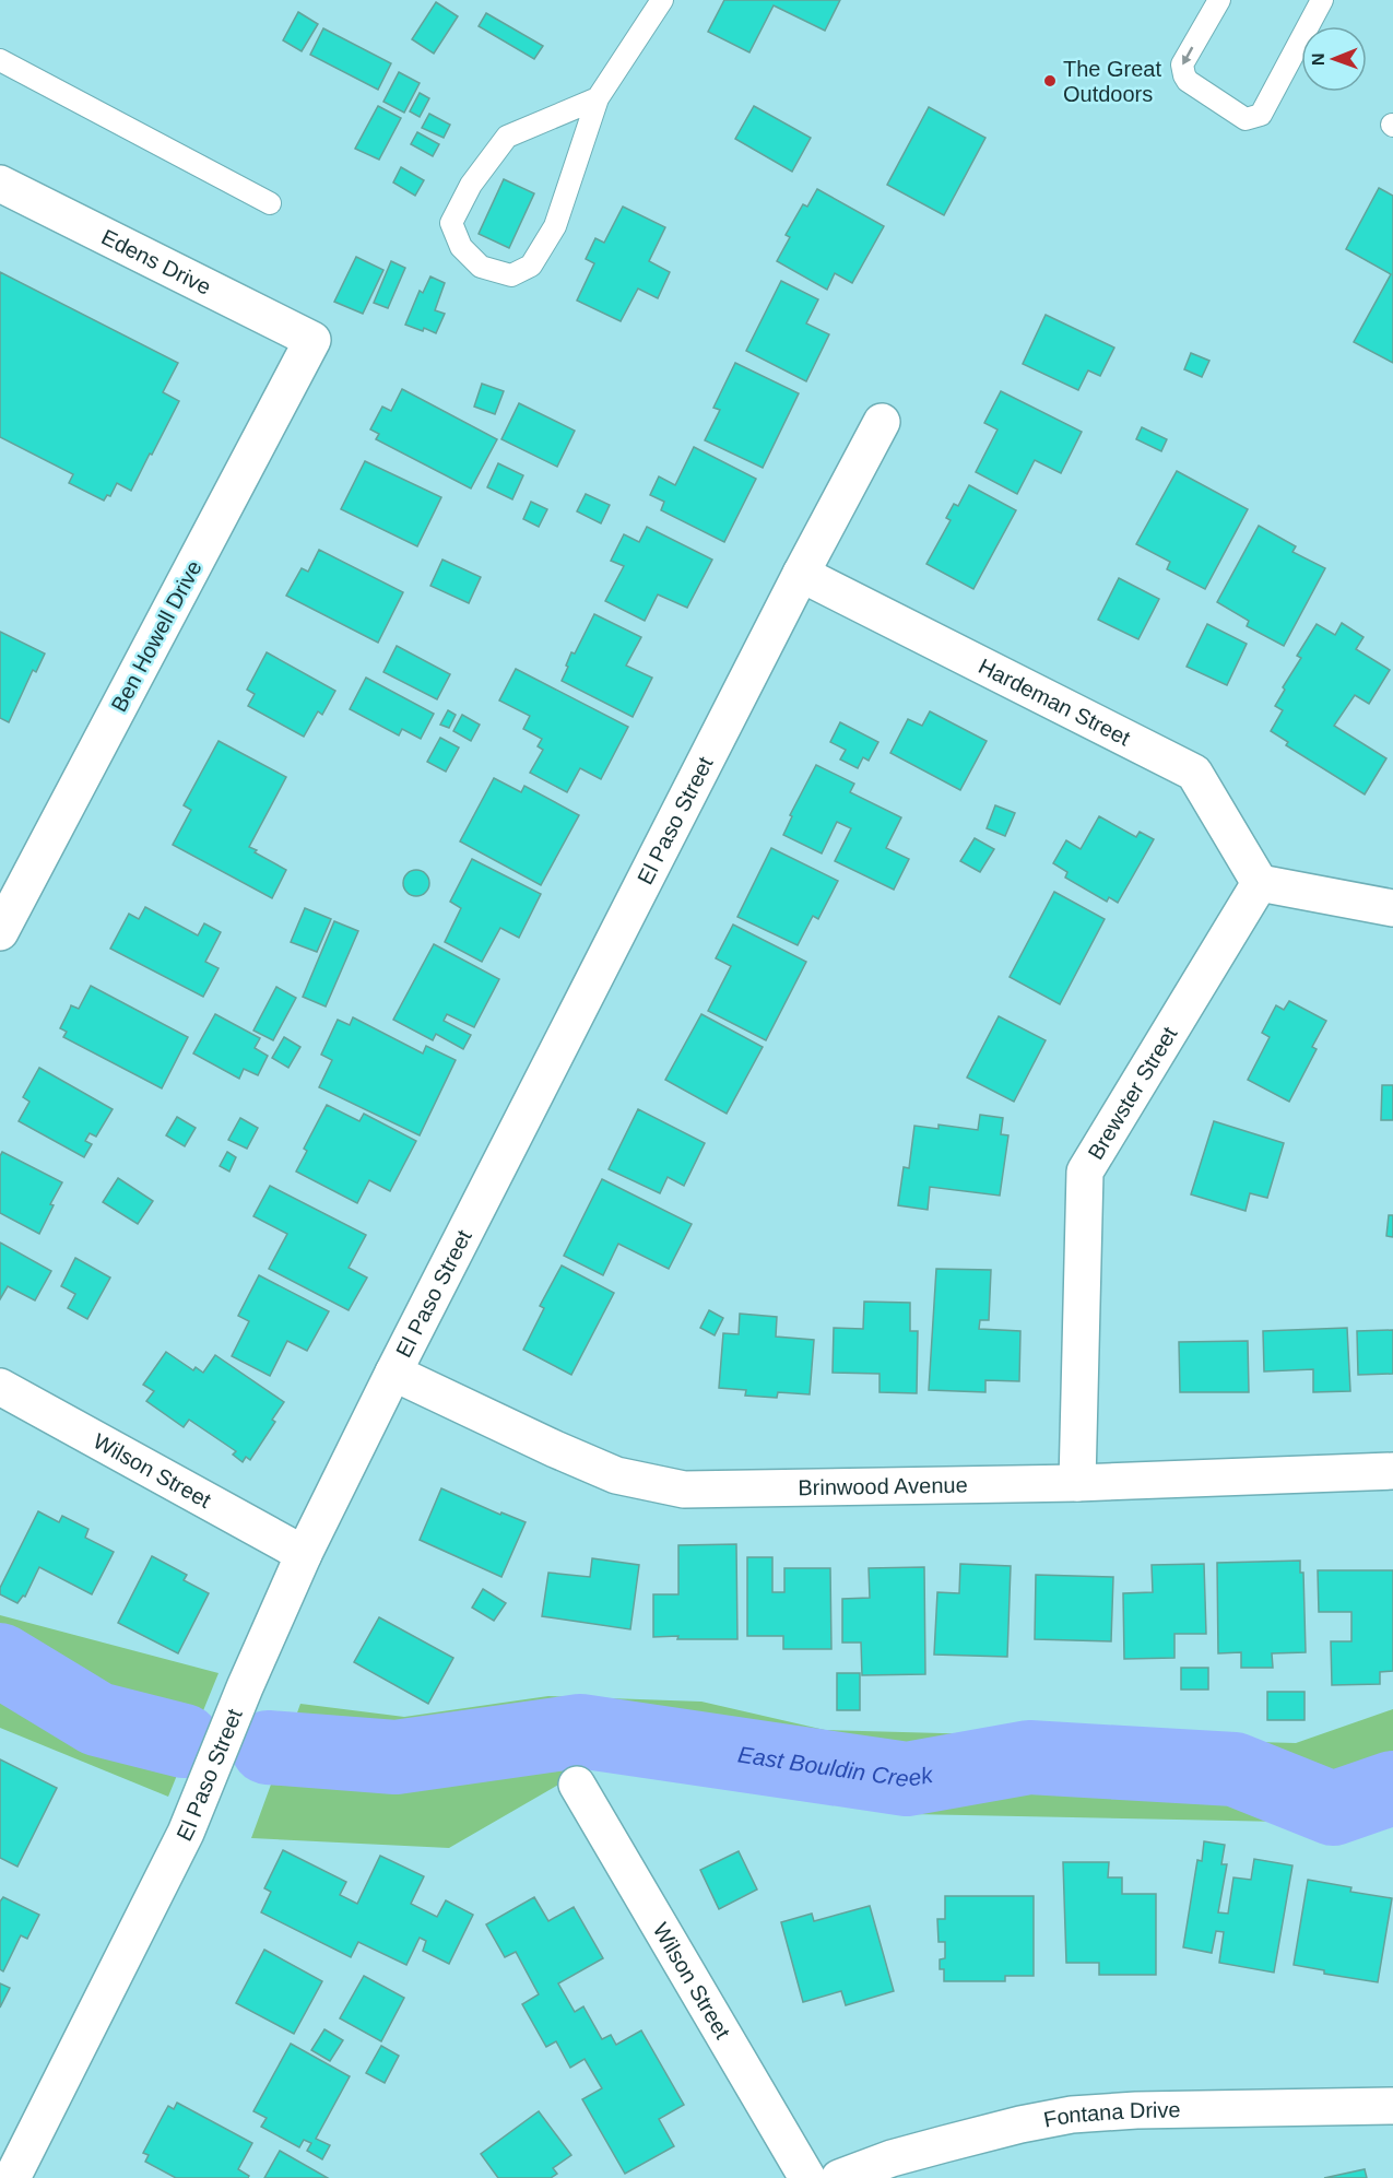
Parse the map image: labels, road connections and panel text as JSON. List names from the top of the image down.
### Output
{
  "streets": {
    "street": [
      "Edens Drive",
      "Ben Howell Drive",
      "Hardeman Street",
      "El Paso Street",
      "Brewster Street",
      "Wilson Street",
      "Brinwood Avenue",
      "Fontana Drive"
    ]
  },
  "crossings": [
    ["Edens Drive", "Ben Howell Drive"],
    ["Hardeman Street", "El Paso Street"],
    ["Hardeman Street", "Brewster Street"],
    ["El Paso Street", "Wilson Street"],
    ["El Paso Street", "Brinwood Avenue"],
    ["Brewster Street", "Brinwood Avenue"]
  ],
  "water": ["East Bouldin Creek"],
  "places": ["The Great Outdoors"],
  "north": "left"
}
